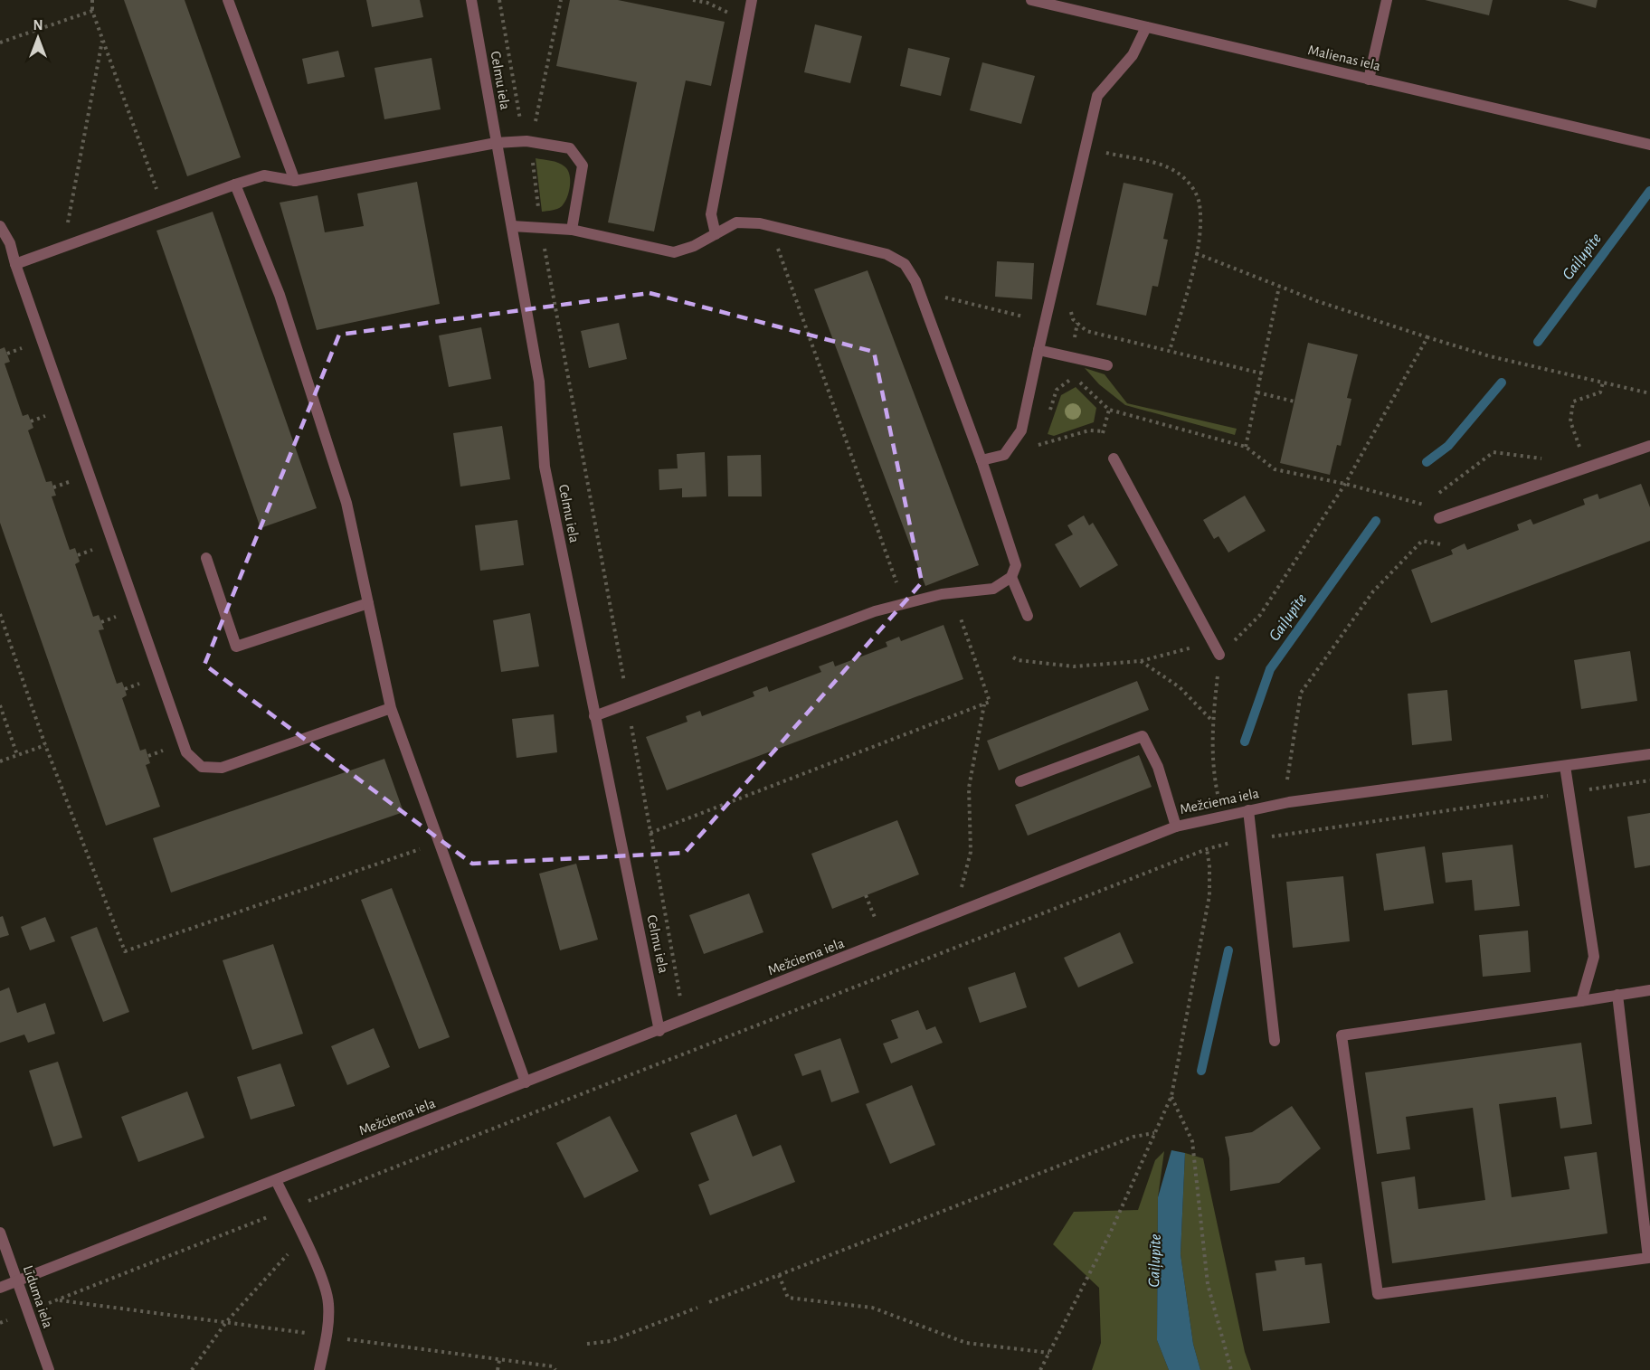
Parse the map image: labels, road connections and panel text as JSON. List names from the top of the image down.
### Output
{
  "streets": {
    "street": [
      "Malienas iela",
      "Celmu iela",
      "Mežciema iela",
      "Līduma iela"
    ]
  },
  "crossings": [
    ["Celmu iela", "Mežciema iela"],
    ["Mežciema iela", "Līduma iela"]
  ],
  "water": ["Gaiļupīte"],
  "north": "top"
}
